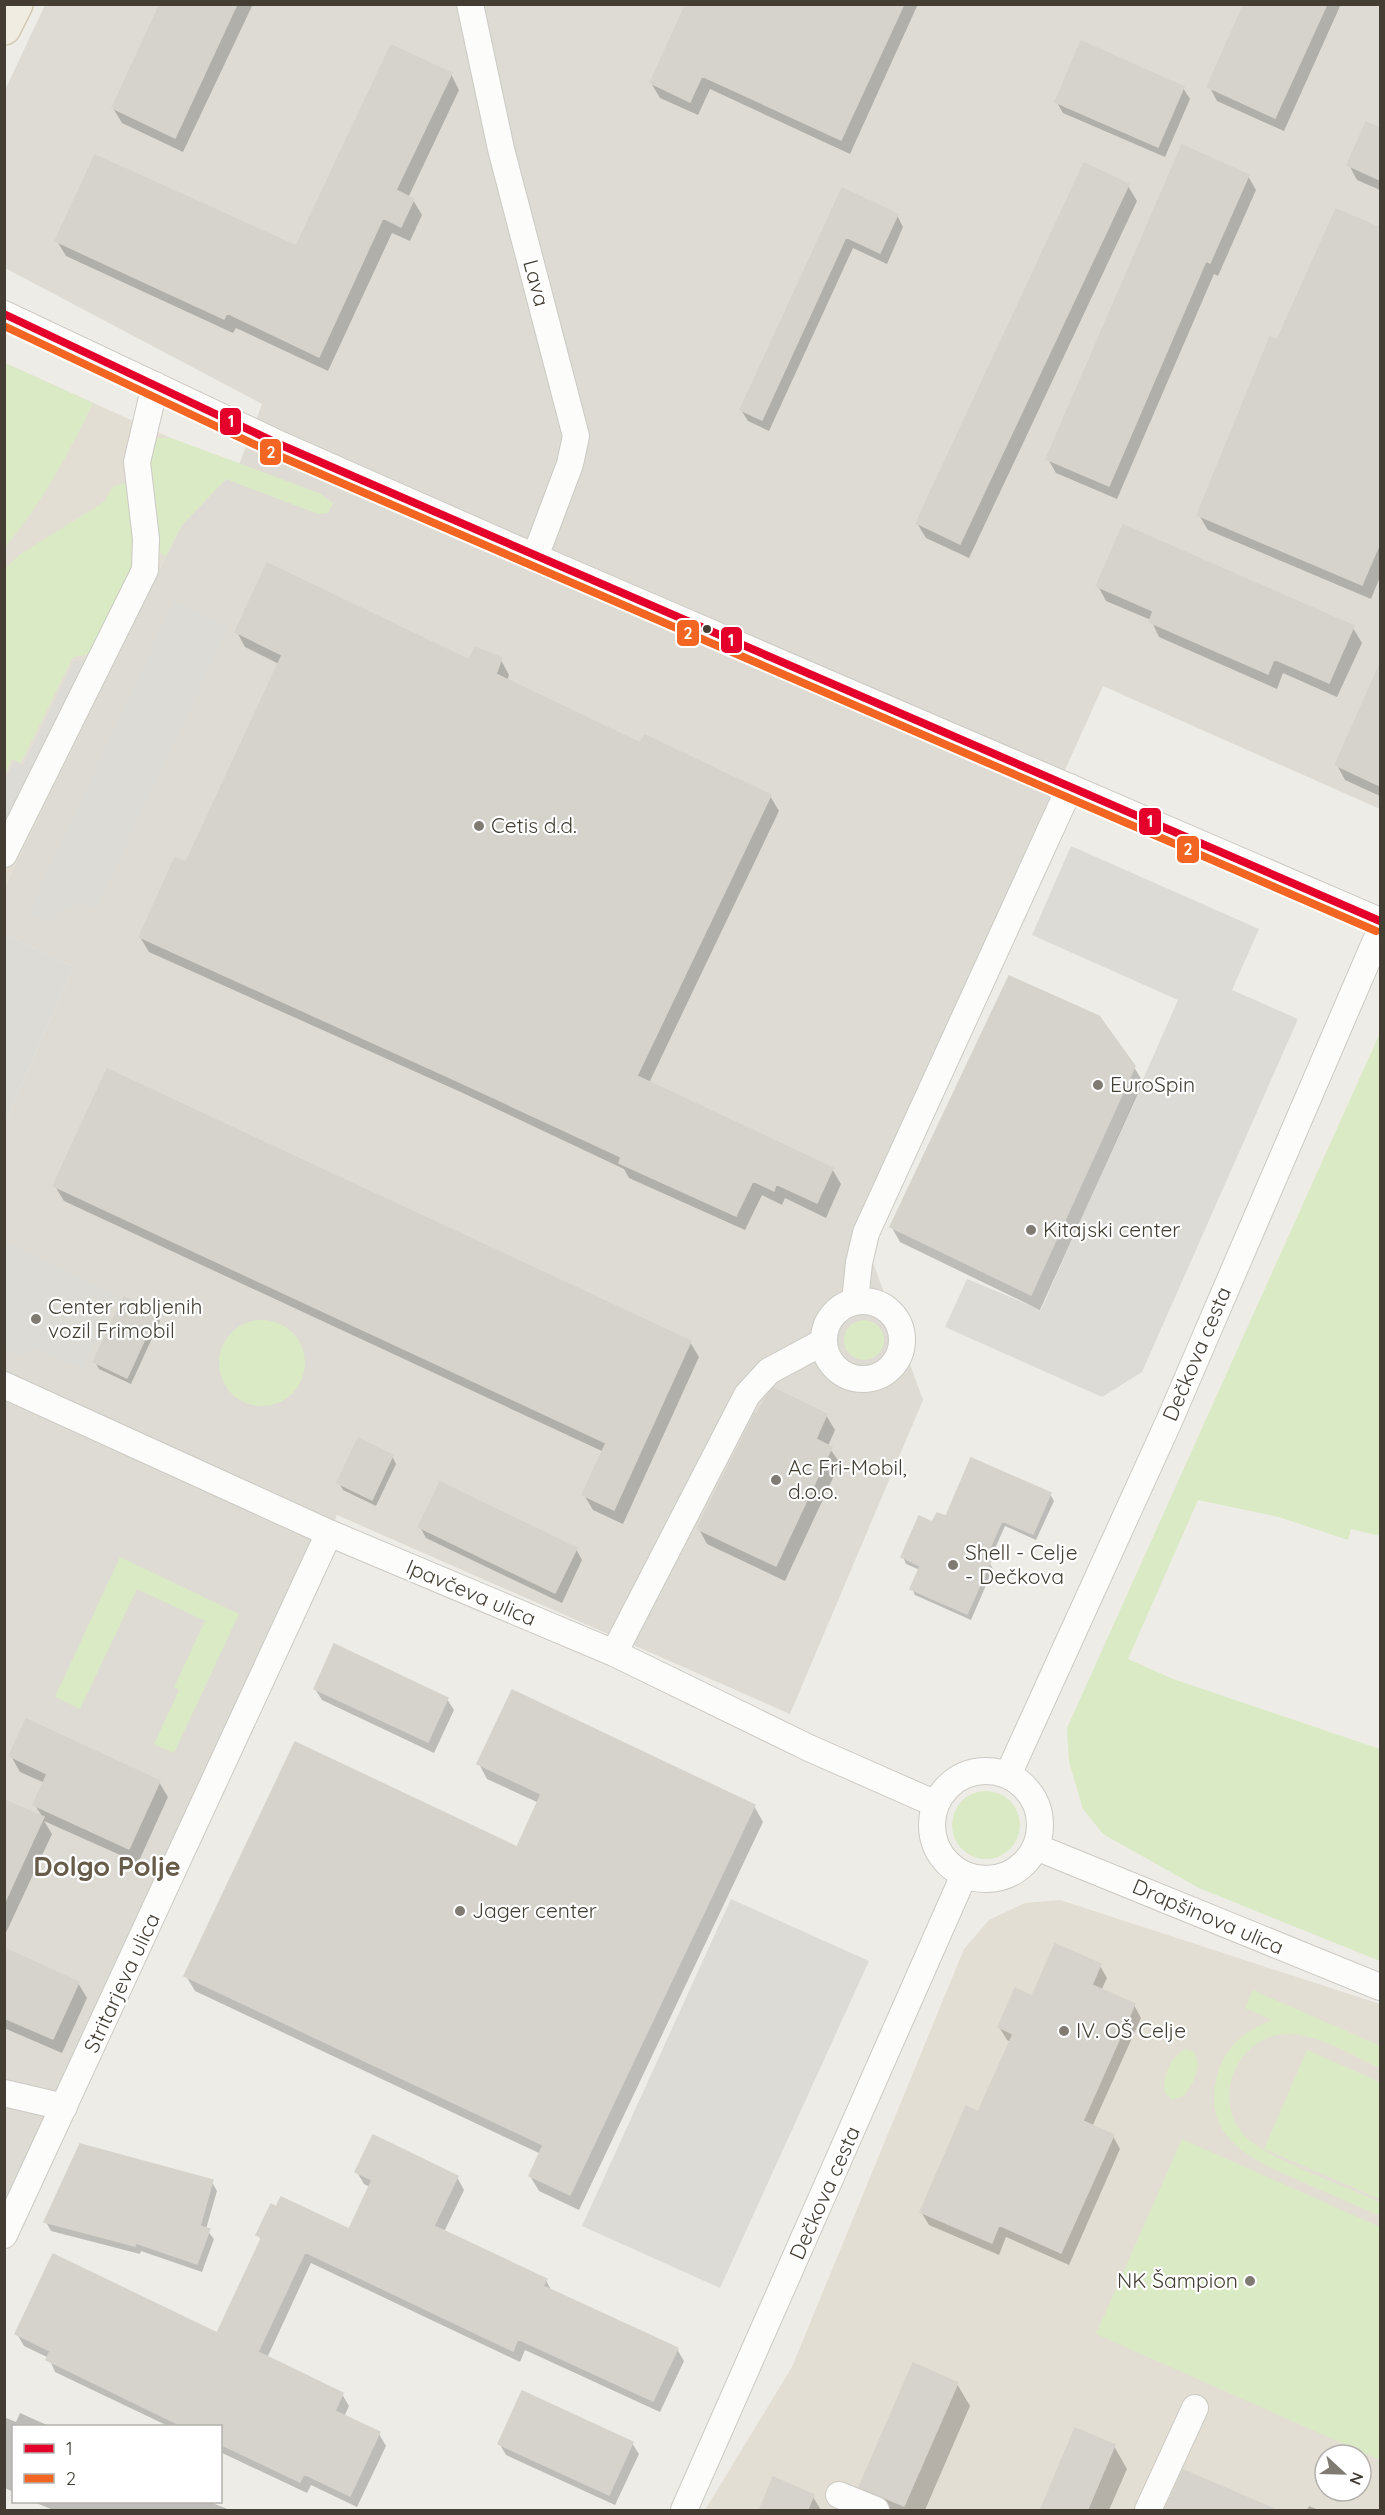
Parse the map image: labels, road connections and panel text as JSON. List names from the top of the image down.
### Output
{
  "streets": {
    "street": [
      "Lava",
      "Dečkova cesta",
      "Ipavčeva ulica",
      "Drapšinova ulica",
      "Stritarjeva ulica"
    ]
  },
  "crossings": [
    ["Dečkova cesta", "Ipavčeva ulica"],
    ["Dečkova cesta", "Drapšinova ulica"],
    ["Ipavčeva ulica", "Drapšinova ulica"],
    ["Ipavčeva ulica", "Stritarjeva ulica"]
  ],
  "districts": ["Dolgo Polje"],
  "places": [
    "Cetis d.d.",
    "EuroSpin",
    "Kitajski center",
    "Center rabljenih vozil Frimobil",
    "Ac Fri-Mobil, d.o.o.",
    "Shell - Celje - Dečkova",
    "Jager center",
    "IV. OŠ Celje",
    "NK Šampion"
  ],
  "lines": ["transit line 1", "transit line 2"],
  "legend": ["1", "2"],
  "north": "right"
}
